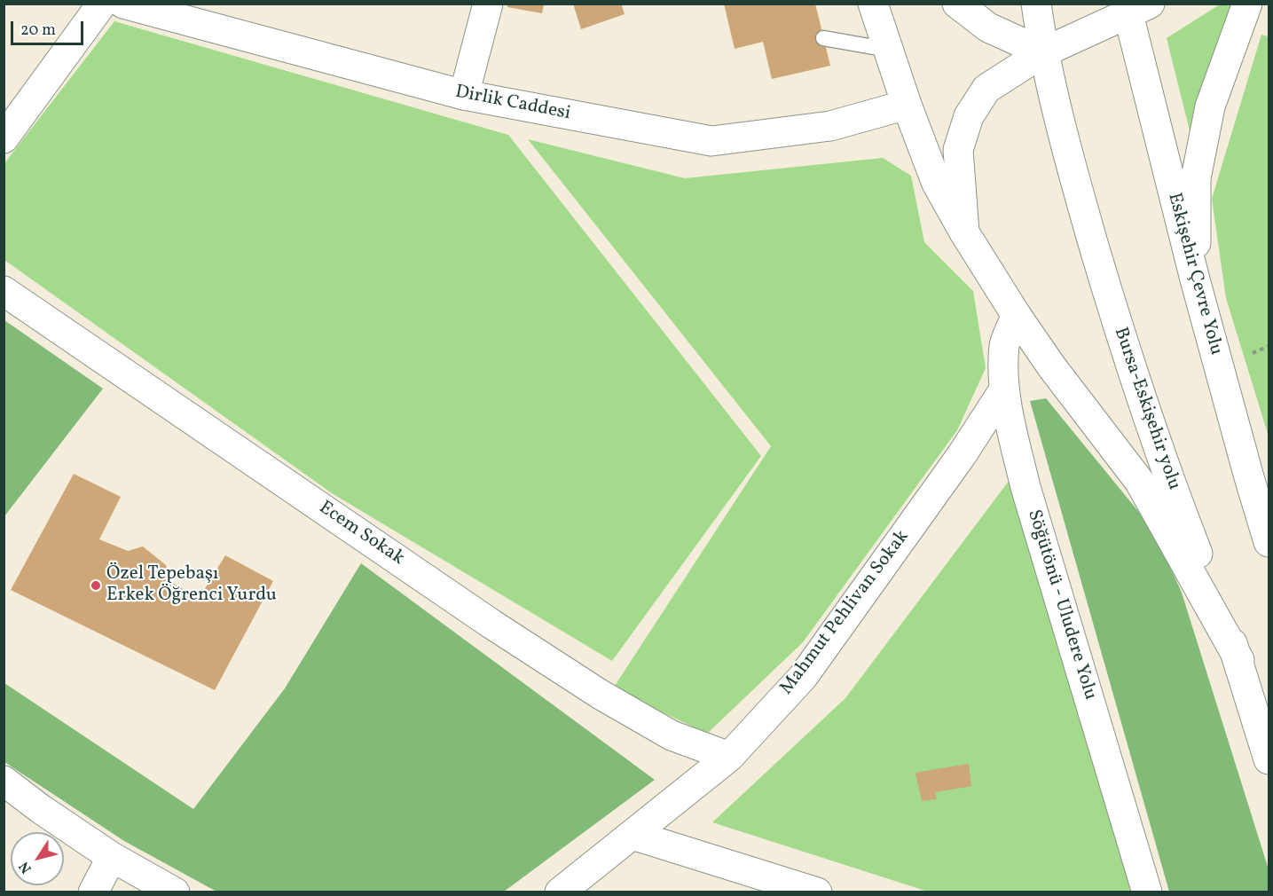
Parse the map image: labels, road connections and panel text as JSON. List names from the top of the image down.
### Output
{
  "streets": {
    "main road": [
      "Dirlik Caddesi",
      "Eskişehir Çevre Yolu",
      "Bursa-Eskişehir yolu",
      "Ecem Sokak",
      "Söğütönü - Uludere Yolu",
      "Mahmut Pehlivan Sokak"
    ]
  },
  "crossings": [
    ["Ecem Sokak", "Mahmut Pehlivan Sokak"],
    ["Söğütönü - Uludere Yolu", "Mahmut Pehlivan Sokak"]
  ],
  "places": ["Özel Tepebaşı Erkek Öğrenci Yurdu"],
  "scale_bar": "20 m",
  "north": "bottom left"
}
